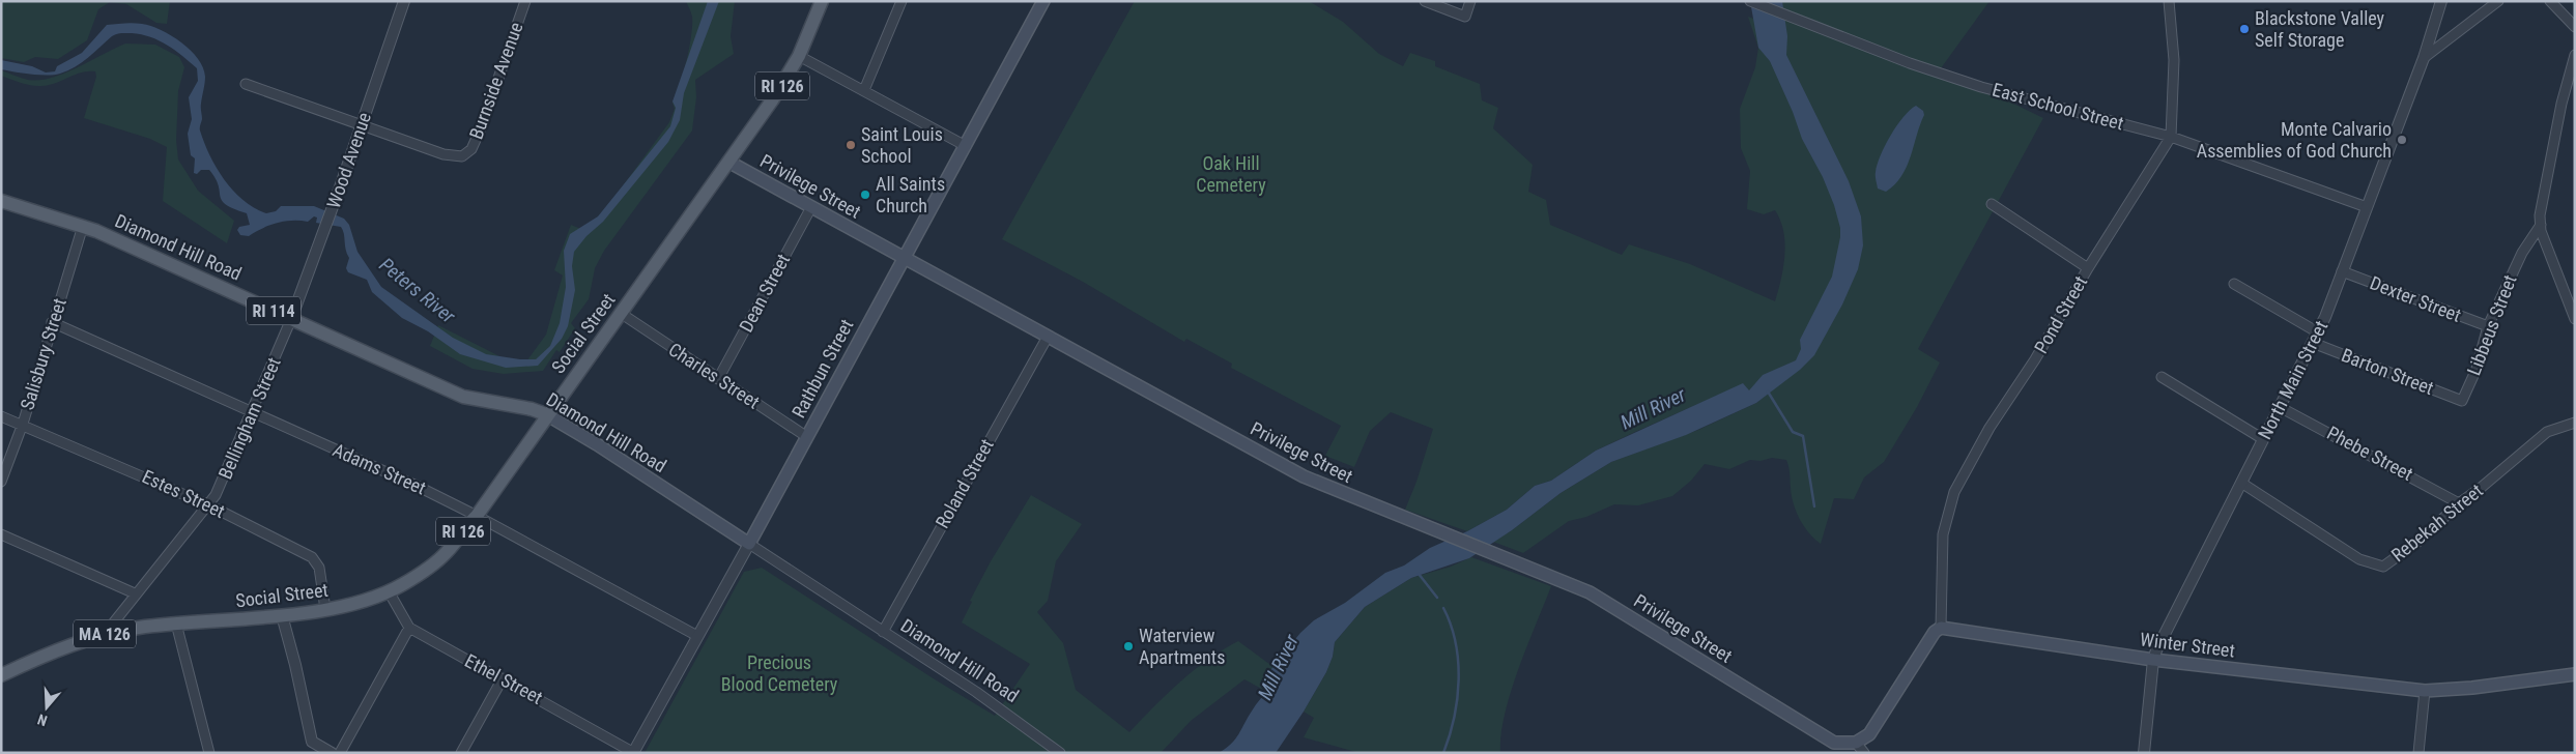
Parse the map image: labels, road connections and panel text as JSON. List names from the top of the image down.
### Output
{
  "streets": {
    "main road": [
      "RI 126",
      "Privilege Street",
      "Diamond Hill Road",
      "RI 114",
      "Social Street",
      "Rathbun Street",
      "MA 126",
      "Winter Street"
    ],
    "street": [
      "Burnside Avenue",
      "East School Street",
      "Wood Avenue",
      "Dean Street",
      "Dexter Street",
      "Pond Street",
      "Libbeus Street",
      "Salisbury Street",
      "Barton Street",
      "Charles Street",
      "North Main Street",
      "Bellingham Street",
      "Phebe Street",
      "Adams Street",
      "Roland Street",
      "Estes Street",
      "Rebekah Street",
      "Ethel Street"
    ]
  },
  "crossings": [
    ["Burnside Avenue", "Wood Avenue"],
    ["East School Street", "Pond Street"],
    ["East School Street", "North Main Street"],
    ["Wood Avenue", "Diamond Hill Road"],
    ["Wood Avenue", "Bellingham Street"],
    ["Privilege Street", "Dean Street"],
    ["Privilege Street", "Social Street"],
    ["Privilege Street", "Rathbun Street"],
    ["Privilege Street", "Roland Street"],
    ["Diamond Hill Road", "Social Street"],
    ["Diamond Hill Road", "Salisbury Street"],
    ["Diamond Hill Road", "Rathbun Street"],
    ["Diamond Hill Road", "Bellingham Street"],
    ["Diamond Hill Road", "Roland Street"],
    ["Dean Street", "Charles Street"],
    ["Dexter Street", "Libbeus Street"],
    ["Dexter Street", "North Main Street"],
    ["Pond Street", "Winter Street"],
    ["Libbeus Street", "Barton Street"],
    ["Social Street", "Charles Street"],
    ["Social Street", "Adams Street"],
    ["Social Street", "Estes Street"],
    ["Social Street", "MA 126"],
    ["Salisbury Street", "Adams Street"],
    ["Salisbury Street", "Estes Street"],
    ["Rathbun Street", "Charles Street"],
    ["Rathbun Street", "Adams Street"],
    ["Rathbun Street", "Ethel Street"],
    ["Barton Street", "North Main Street"],
    ["North Main Street", "Phebe Street"],
    ["North Main Street", "Rebekah Street"],
    ["North Main Street", "Winter Street"],
    ["Bellingham Street", "Adams Street"],
    ["Bellingham Street", "Estes Street"],
    ["Bellingham Street", "MA 126"],
    ["Phebe Street", "Rebekah Street"]
  ],
  "water": ["Peters River", "Mill River"],
  "parks": ["Oak Hill Cemetery", "Precious Blood Cemetery"],
  "places": [
    "Blackstone Valley Self Storage",
    "Monte Calvario Assemblies of God Church",
    "Saint Louis School",
    "All Saints Church",
    "Waterview Apartments"
  ],
  "north": "bottom"
}
